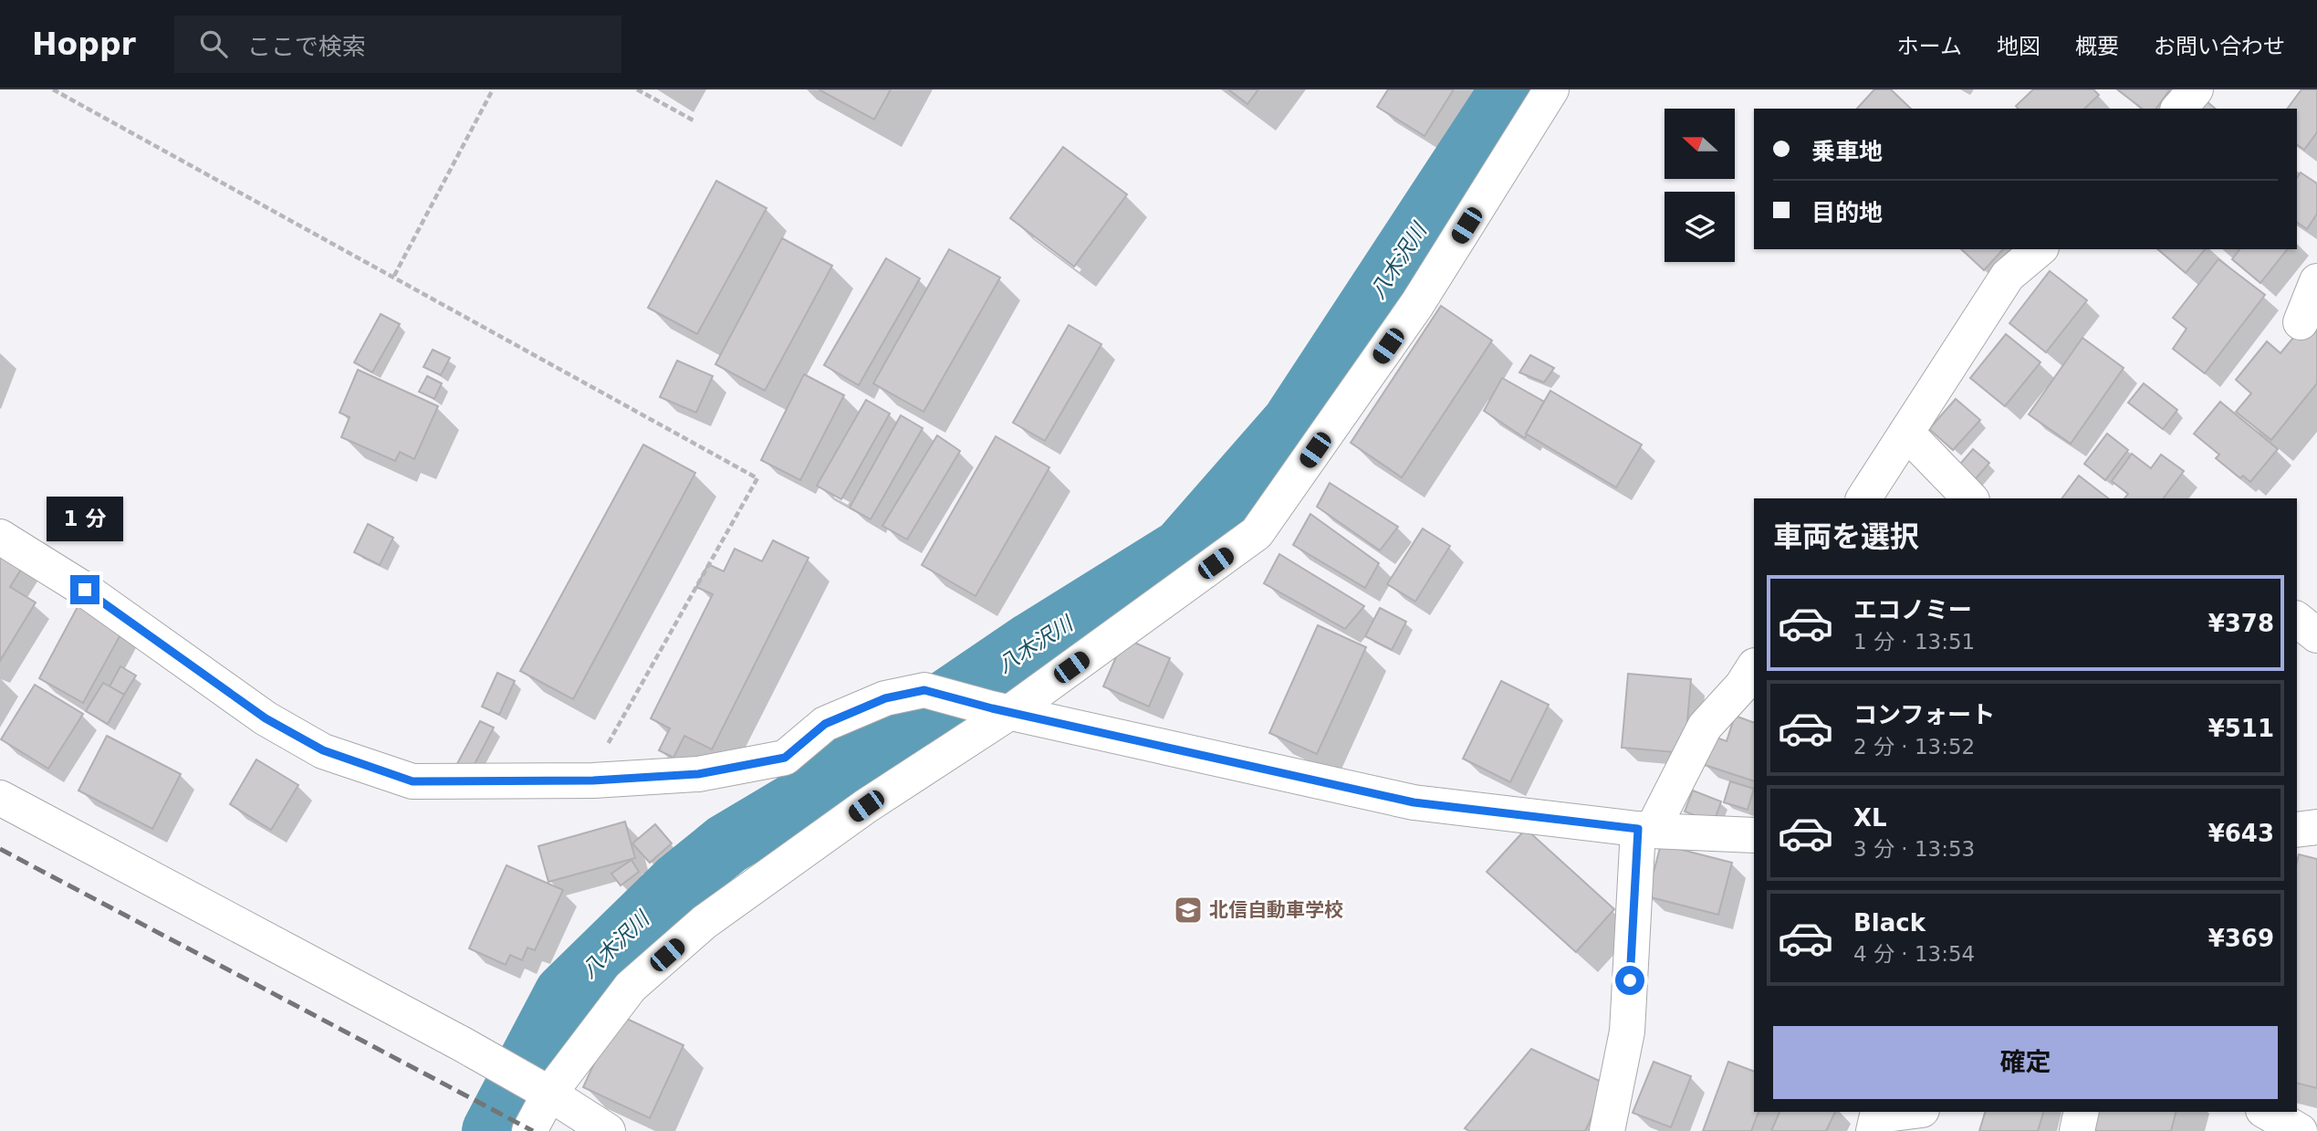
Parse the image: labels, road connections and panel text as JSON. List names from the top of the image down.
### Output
{
  "water": ["八木沢川"],
  "places": {
    "school or university": ["北信自動車学校"]
  },
  "north": "left",
  "page": {
    "header": "Hoppr",
    "search": "ここで検索",
    "nav": [
      "ホーム",
      "地図",
      "概要",
      "お問い合わせ"
    ],
    "banner": ["乗車地", "目的地"],
    "bubble": "1 分",
    "heading": "車両を選択",
    "list": [
      {
        "name": "エコノミー",
        "note": "1 分 · 13:51",
        "value": "¥378"
      },
      {
        "name": "コンフォート",
        "note": "2 分 · 13:52",
        "value": "¥511"
      },
      {
        "name": "XL",
        "note": "3 分 · 13:53",
        "value": "¥643"
      },
      {
        "name": "Black",
        "note": "4 分 · 13:54",
        "value": "¥369"
      }
    ],
    "buttons": "確定"
  }
}
